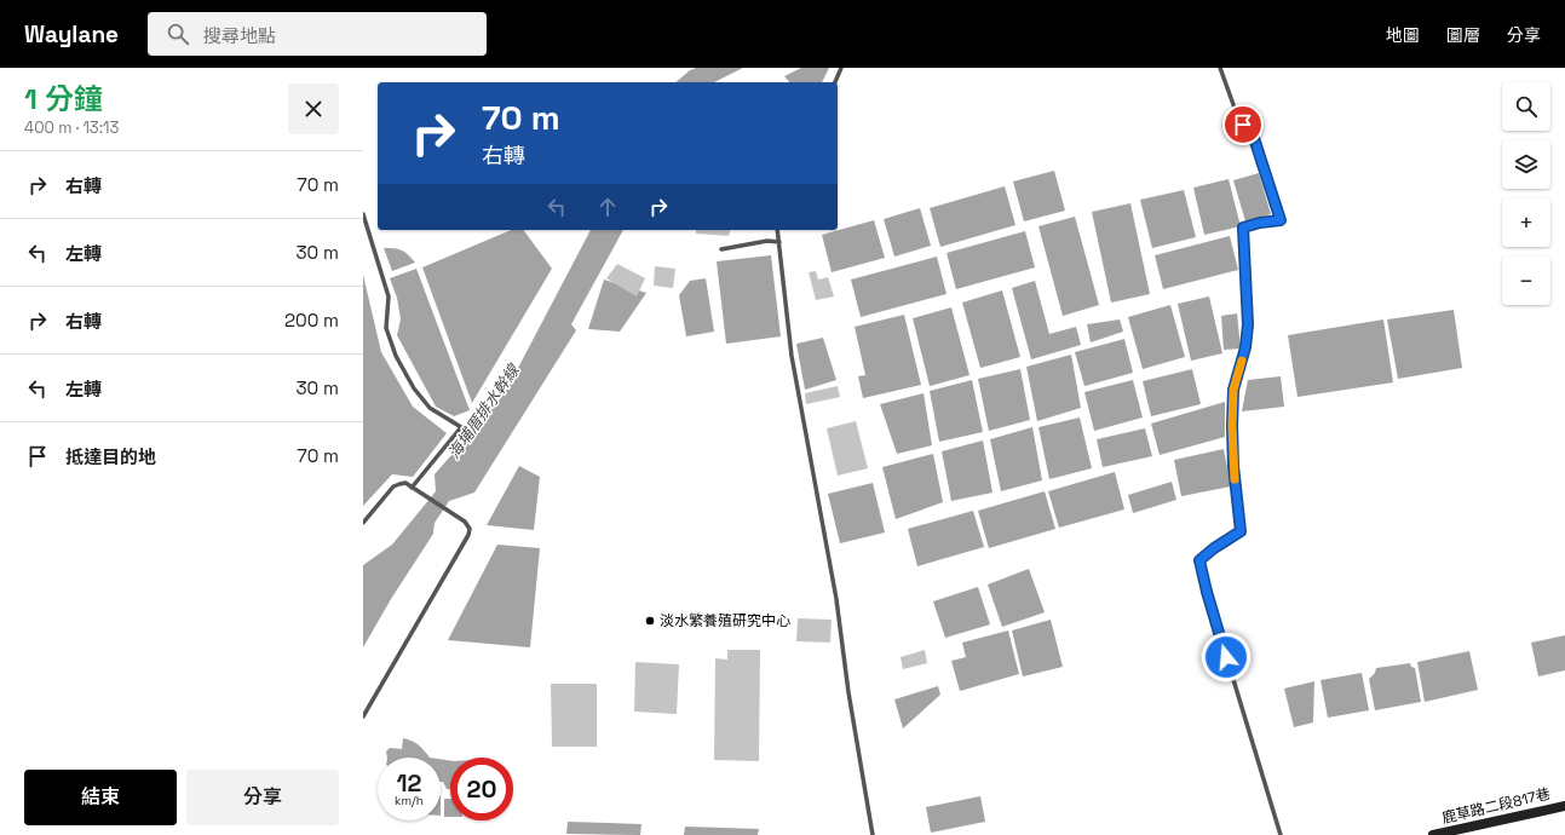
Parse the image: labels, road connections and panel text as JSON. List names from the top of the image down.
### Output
{
  "streets": {
    "street": ["鹿草路二段817巷"]
  },
  "water": ["海埔厝排水幹線"],
  "places": ["淡水繁養殖研究中心"],
  "page": {
    "header": "Waylane",
    "search": "搜尋地點",
    "nav": ["地圖", "圖層", "分享"],
    "heading": ["1 分鐘", "400 m · 13:13"],
    "map_buttons": ["+", "−"],
    "turn": ["70 m", "右轉"],
    "list": [
      {
        "name": "右轉",
        "value": "70 m"
      },
      {
        "name": "左轉",
        "value": "30 m"
      },
      {
        "name": "右轉",
        "value": "200 m"
      },
      {
        "name": "左轉",
        "value": "30 m"
      },
      {
        "name": "抵達目的地",
        "value": "70 m"
      }
    ],
    "speed": "12 km/h",
    "limit": "20",
    "buttons": ["結束", "分享"]
  }
}
